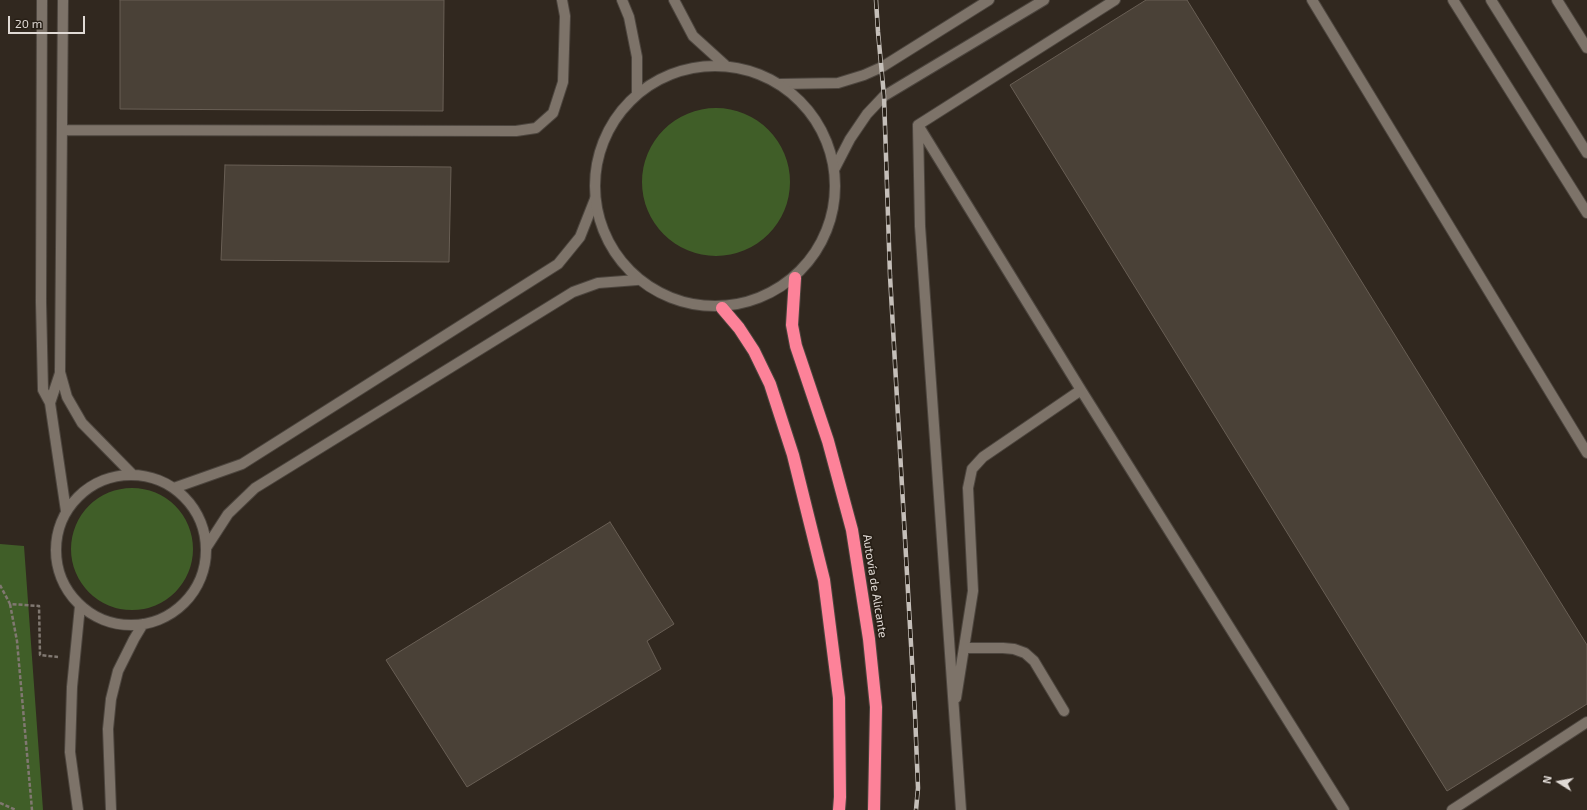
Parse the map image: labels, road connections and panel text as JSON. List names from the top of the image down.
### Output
{
  "streets": {
    "highway": ["Autovía de Alicante"]
  },
  "scale_bar": "20 m",
  "north": "left"
}
